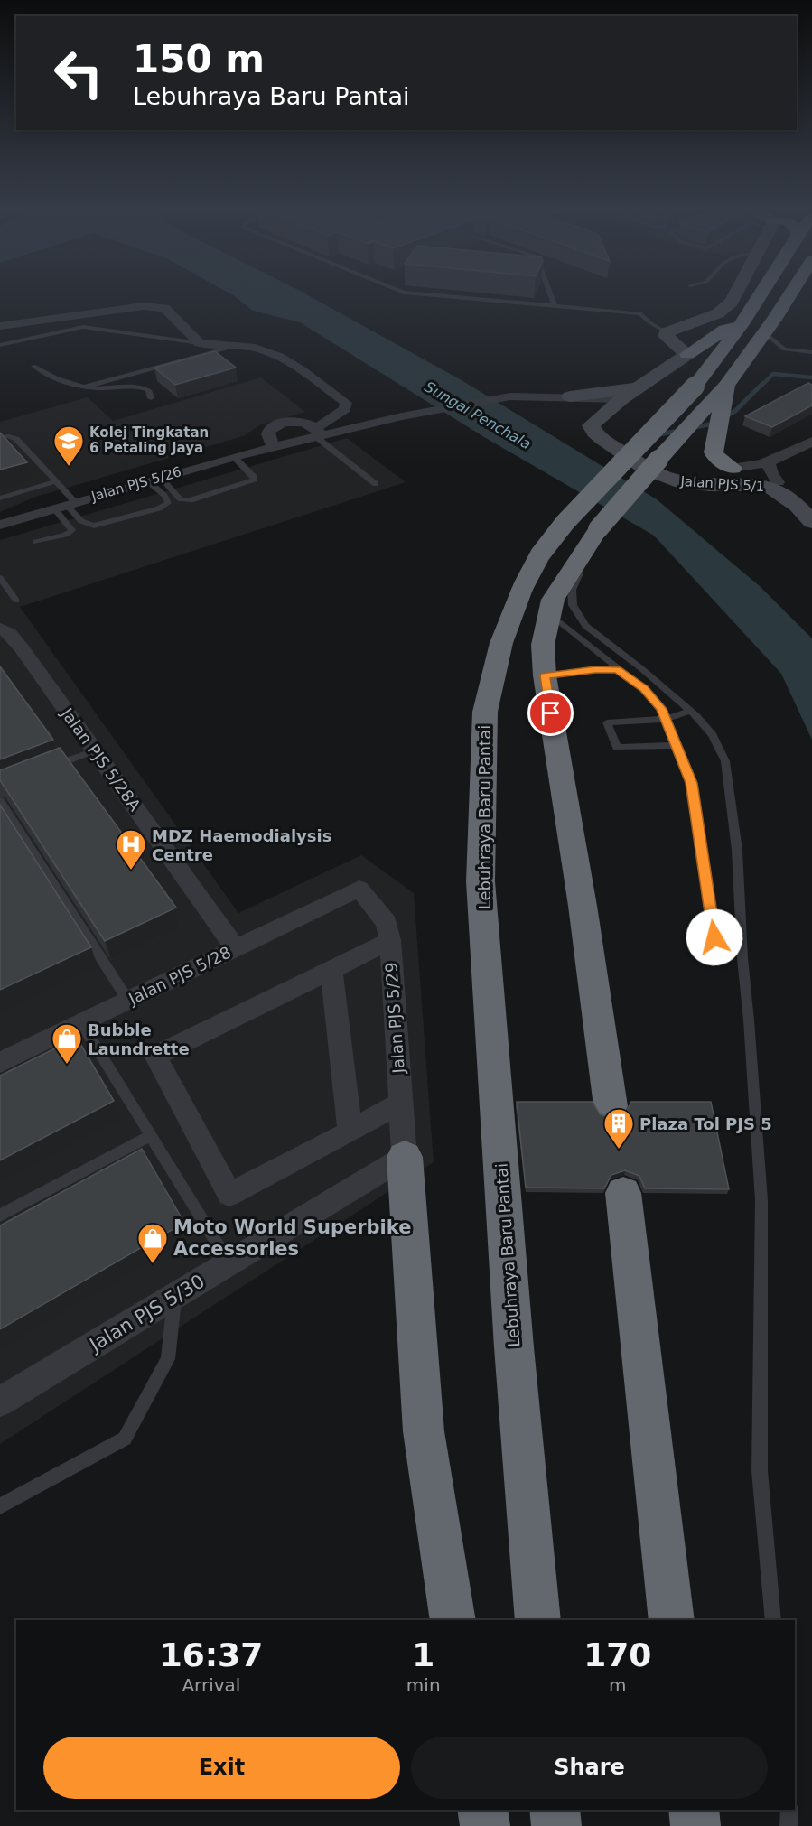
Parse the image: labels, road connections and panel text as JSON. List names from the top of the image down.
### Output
{
  "streets": {
    "highway": ["Lebuhraya Baru Pantai"],
    "street": [
      "Jalan PJS 5/26",
      "Jalan PJS 5/1",
      "Jalan PJS 5/28A",
      "Jalan PJS 5/28",
      "Jalan PJS 5/29",
      "Jalan PJS 5/30"
    ]
  },
  "crossings": [
    ["Jalan PJS 5/28A", "Jalan PJS 5/28"],
    ["Jalan PJS 5/28", "Jalan PJS 5/29"],
    ["Jalan PJS 5/29", "Jalan PJS 5/30"]
  ],
  "water": ["Sungai Penchala"],
  "places": {
    "school or university": ["Kolej Tingkatan 6 Petaling Jaya"],
    "hospital": ["MDZ Haemodialysis Centre"],
    "shop": ["Bubble Laundrette", "Moto World Superbike Accessories"],
    "building": ["Plaza Tol PJS 5"]
  },
  "page": {
    "turn": ["150 m", "Lebuhraya Baru Pantai"],
    "eta": [
      "16:37",
      "Arrival",
      "1",
      "min",
      "170",
      "m"
    ],
    "buttons": ["Exit", "Share"]
  }
}
